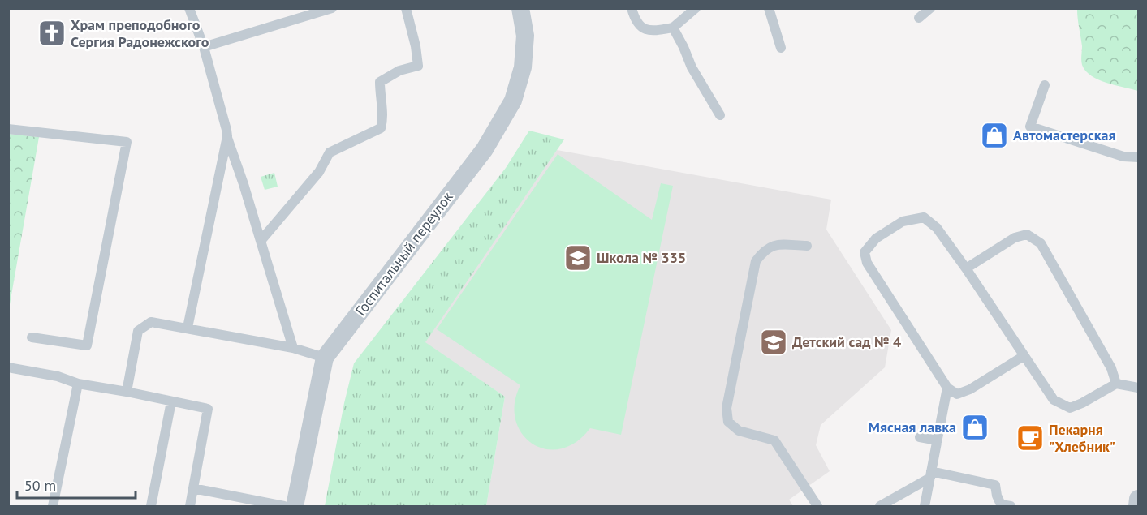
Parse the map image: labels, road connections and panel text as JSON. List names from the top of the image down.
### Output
{
  "streets": {
    "street": ["Госпитальный переулок"]
  },
  "places": {
    "church": ["Храм преподобного Сергия Радонежского"],
    "shop": ["Автомастерская", "Мясная лавка"],
    "school or university": ["Школа № 335", "Детский сад № 4"],
    "cafe": ["Пекарня \"Хлебник\""]
  },
  "scale_bar": "50 m"
}
